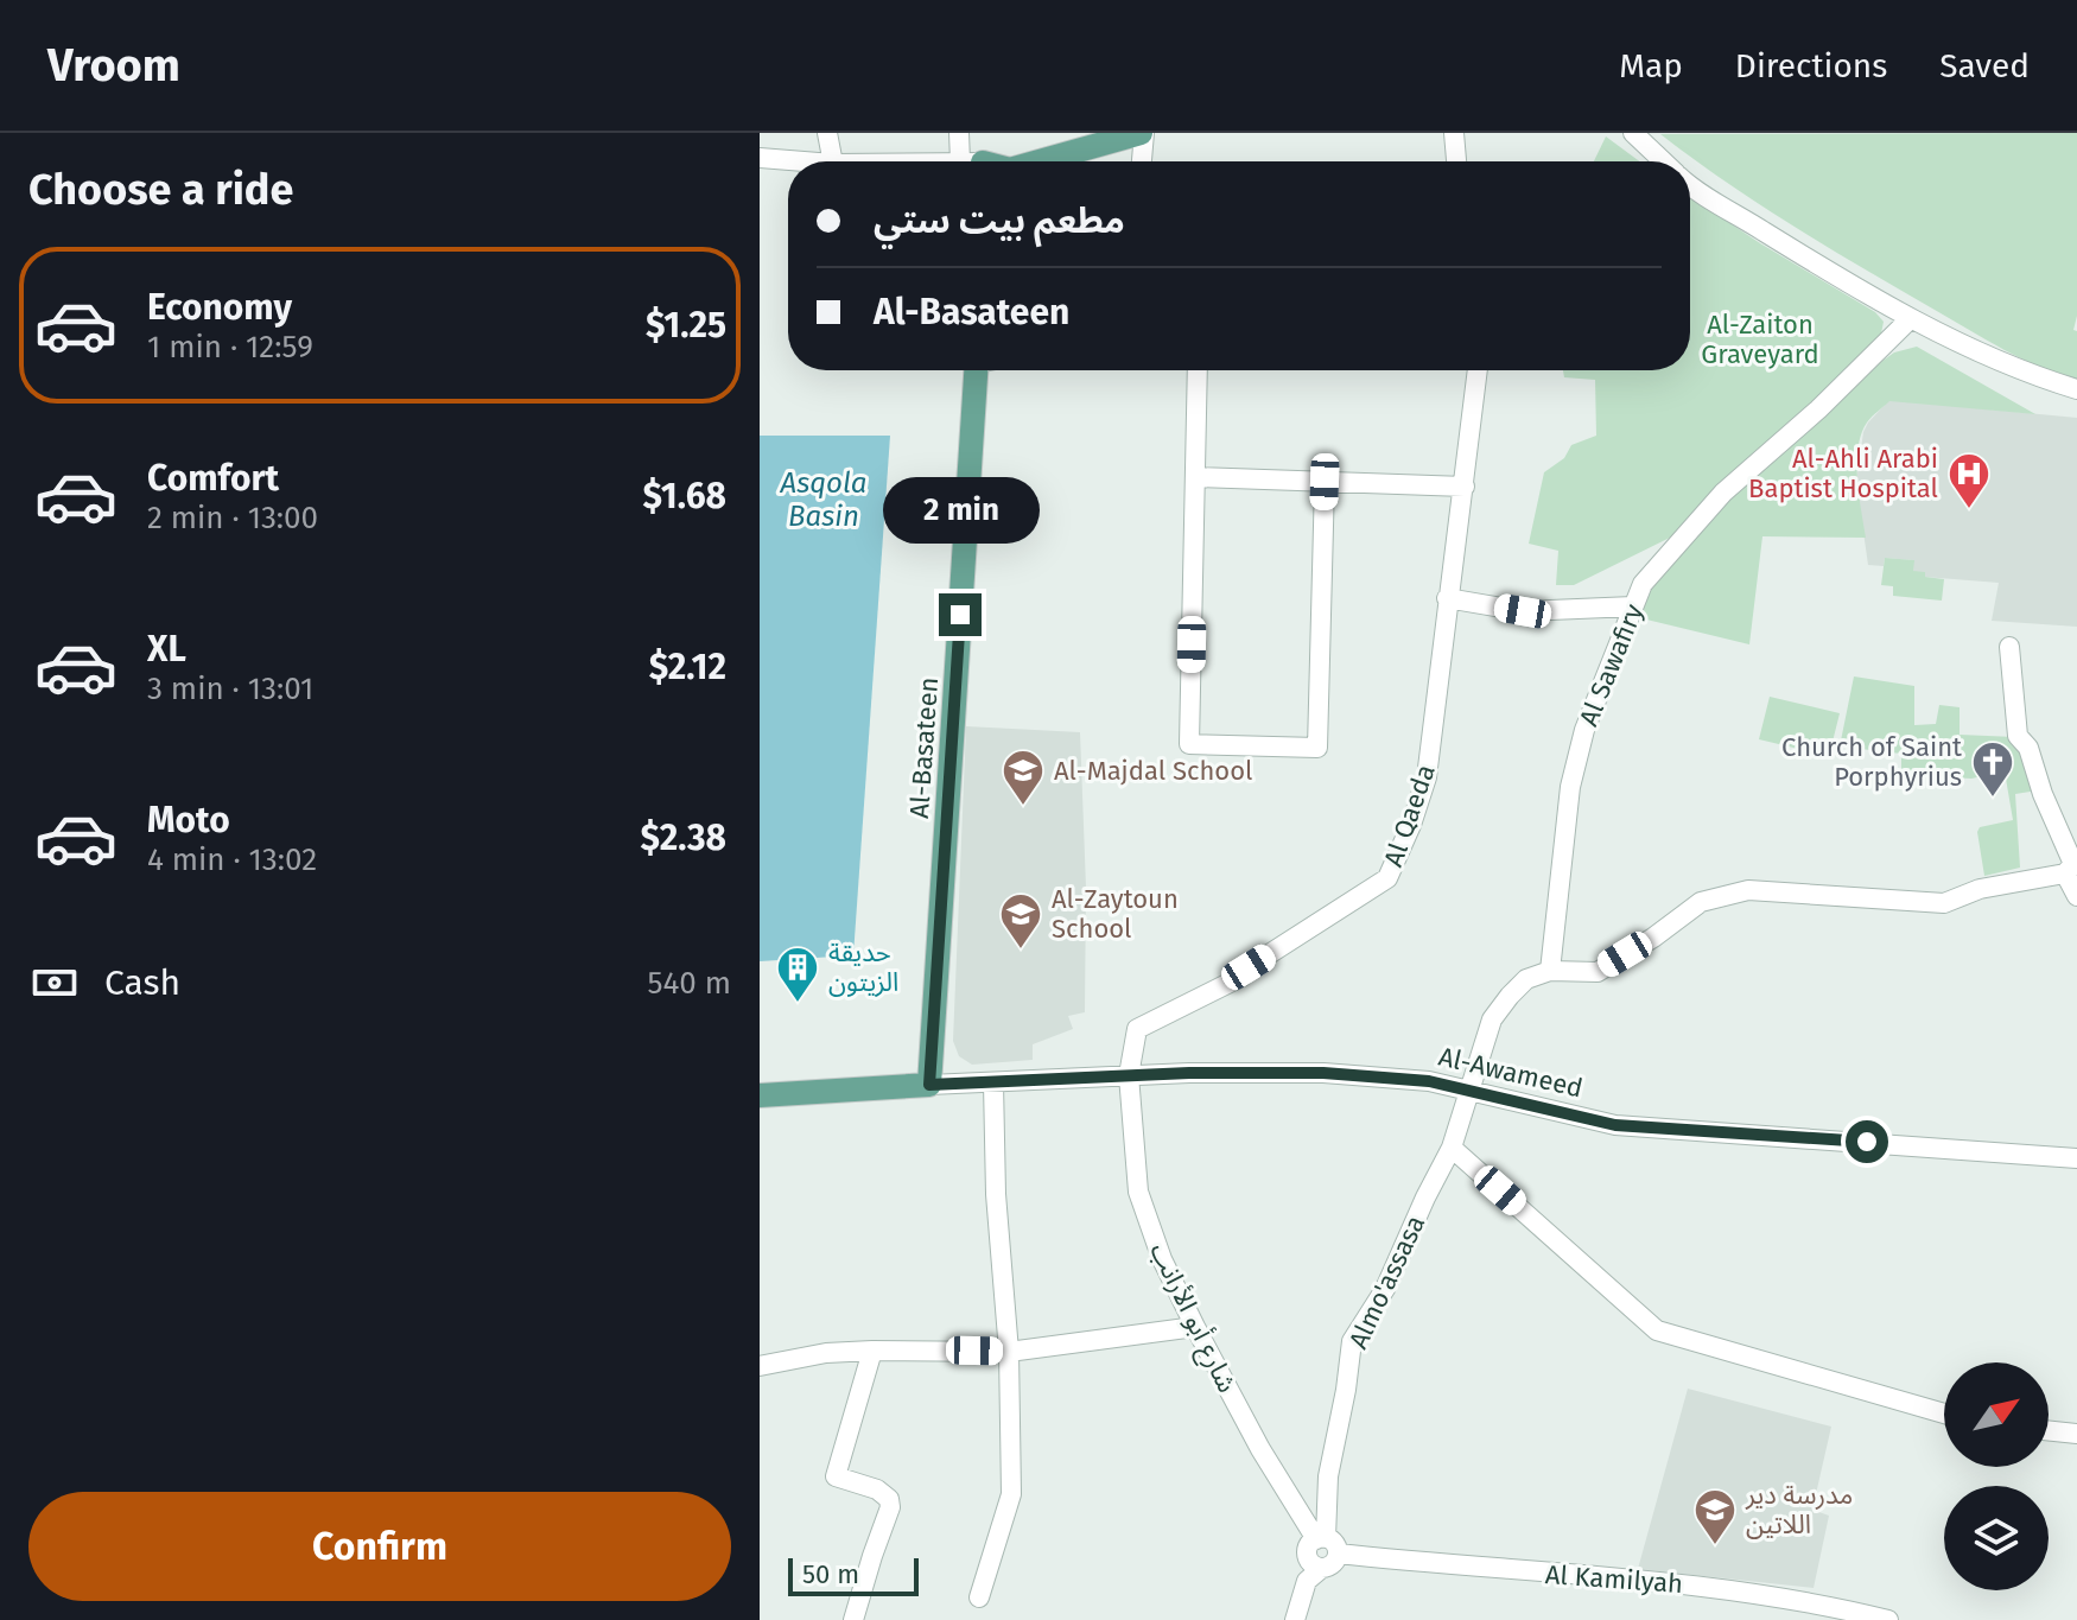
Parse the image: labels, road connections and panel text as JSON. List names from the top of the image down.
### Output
{
  "streets": {
    "main road": ["Al-Basateen", "Al-Awameed"],
    "street": [
      "Al Sawafiry",
      "Al Qaeda",
      "Almo'assasa",
      "شارع أبو الأرانب",
      "Al Kamilyah"
    ]
  },
  "crossings": [
    ["Al-Basateen", "Al-Awameed"],
    ["Al Qaeda", "Al-Awameed"],
    ["Al Qaeda", "شارع أبو الأرانب"],
    ["Al-Awameed", "Almo'assasa"],
    ["Al-Awameed", "شارع أبو الأرانب"],
    ["Almo'assasa", "شارع أبو الأرانب"],
    ["Almo'assasa", "Al Kamilyah"],
    ["شارع أبو الأرانب", "Al Kamilyah"]
  ],
  "water": ["Asqola Basin"],
  "parks": ["Al-Zaiton Graveyard"],
  "places": {
    "hospital": ["Al-Ahli Arabi Baptist Hospital"],
    "church": ["Church of Saint Porphyrius"],
    "school or university": ["Al-Majdal School", "Al-Zaytoun School", "مدرسة دير اللاتين"],
    "building": ["حديقة الزيتون"]
  },
  "scale_bar": "50 m",
  "north": "top right",
  "page": {
    "header": "Vroom",
    "nav": ["Map", "Directions", "Saved"],
    "heading": "Choose a ride",
    "banner": ["مطعم بيت ستي", "Al-Basateen"],
    "list": [
      {
        "name": "Economy",
        "note": "1 min · 12:59",
        "value": "$1.25"
      },
      {
        "name": "Comfort",
        "note": "2 min · 13:00",
        "value": "$1.68"
      },
      {
        "name": "XL",
        "note": "3 min · 13:01",
        "value": "$2.12"
      },
      {
        "name": "Moto",
        "note": "4 min · 13:02",
        "value": "$2.38"
      }
    ],
    "bubble": "2 min",
    "pay": ["Cash", "540 m"],
    "buttons": "Confirm",
    "scale": "50 m"
  }
}
